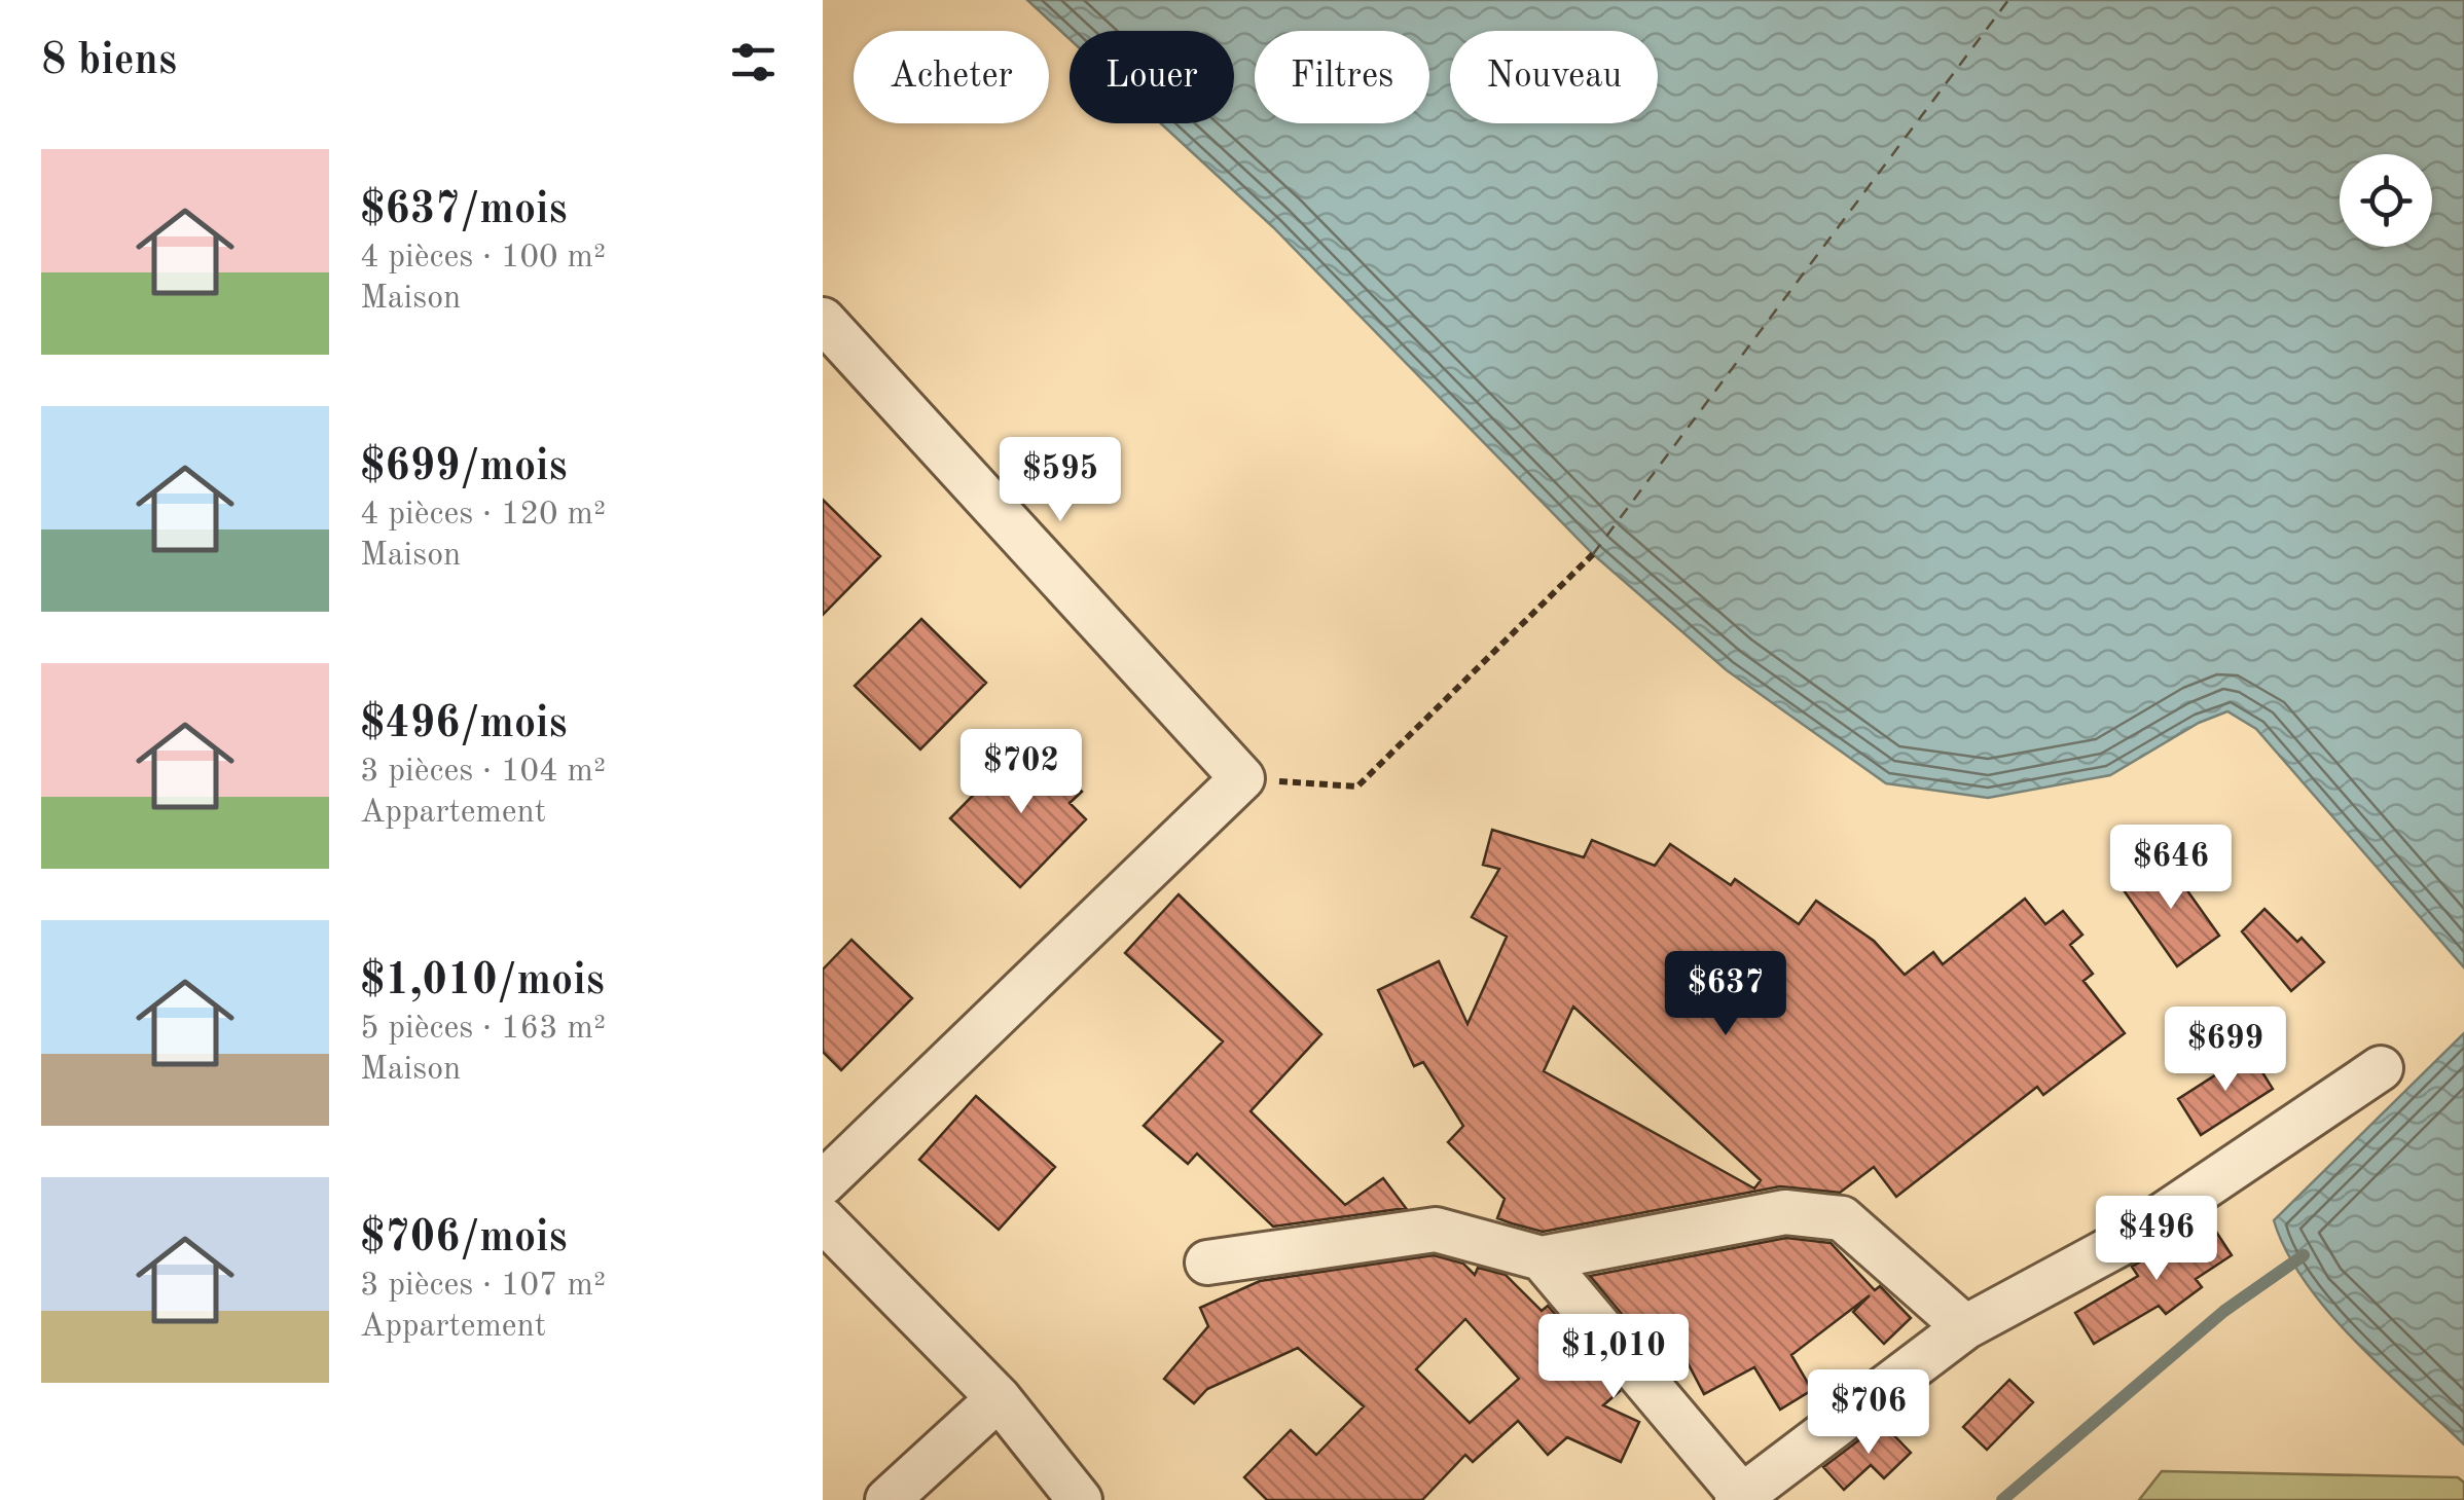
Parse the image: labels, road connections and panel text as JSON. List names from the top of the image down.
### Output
{
  "page": {
    "heading": "8 biens",
    "chip": [
      "Acheter",
      "Louer",
      "Filtres",
      "Nouveau"
    ],
    "list": [
      {
        "name": "$637/mois",
        "note": "4 pièces · 100 m² · Maison"
      },
      {
        "name": "$699/mois",
        "note": "4 pièces · 120 m² · Maison"
      },
      {
        "name": "$496/mois",
        "note": "3 pièces · 104 m² · Appartement"
      },
      {
        "name": "$1,010/mois",
        "note": "5 pièces · 163 m² · Maison"
      },
      {
        "name": "$706/mois",
        "note": "3 pièces · 107 m² · Appartement"
      }
    ],
    "price": [
      "$595",
      "$702",
      "$646",
      "$637",
      "$699",
      "$496",
      "$1,010",
      "$706"
    ]
  }
}
